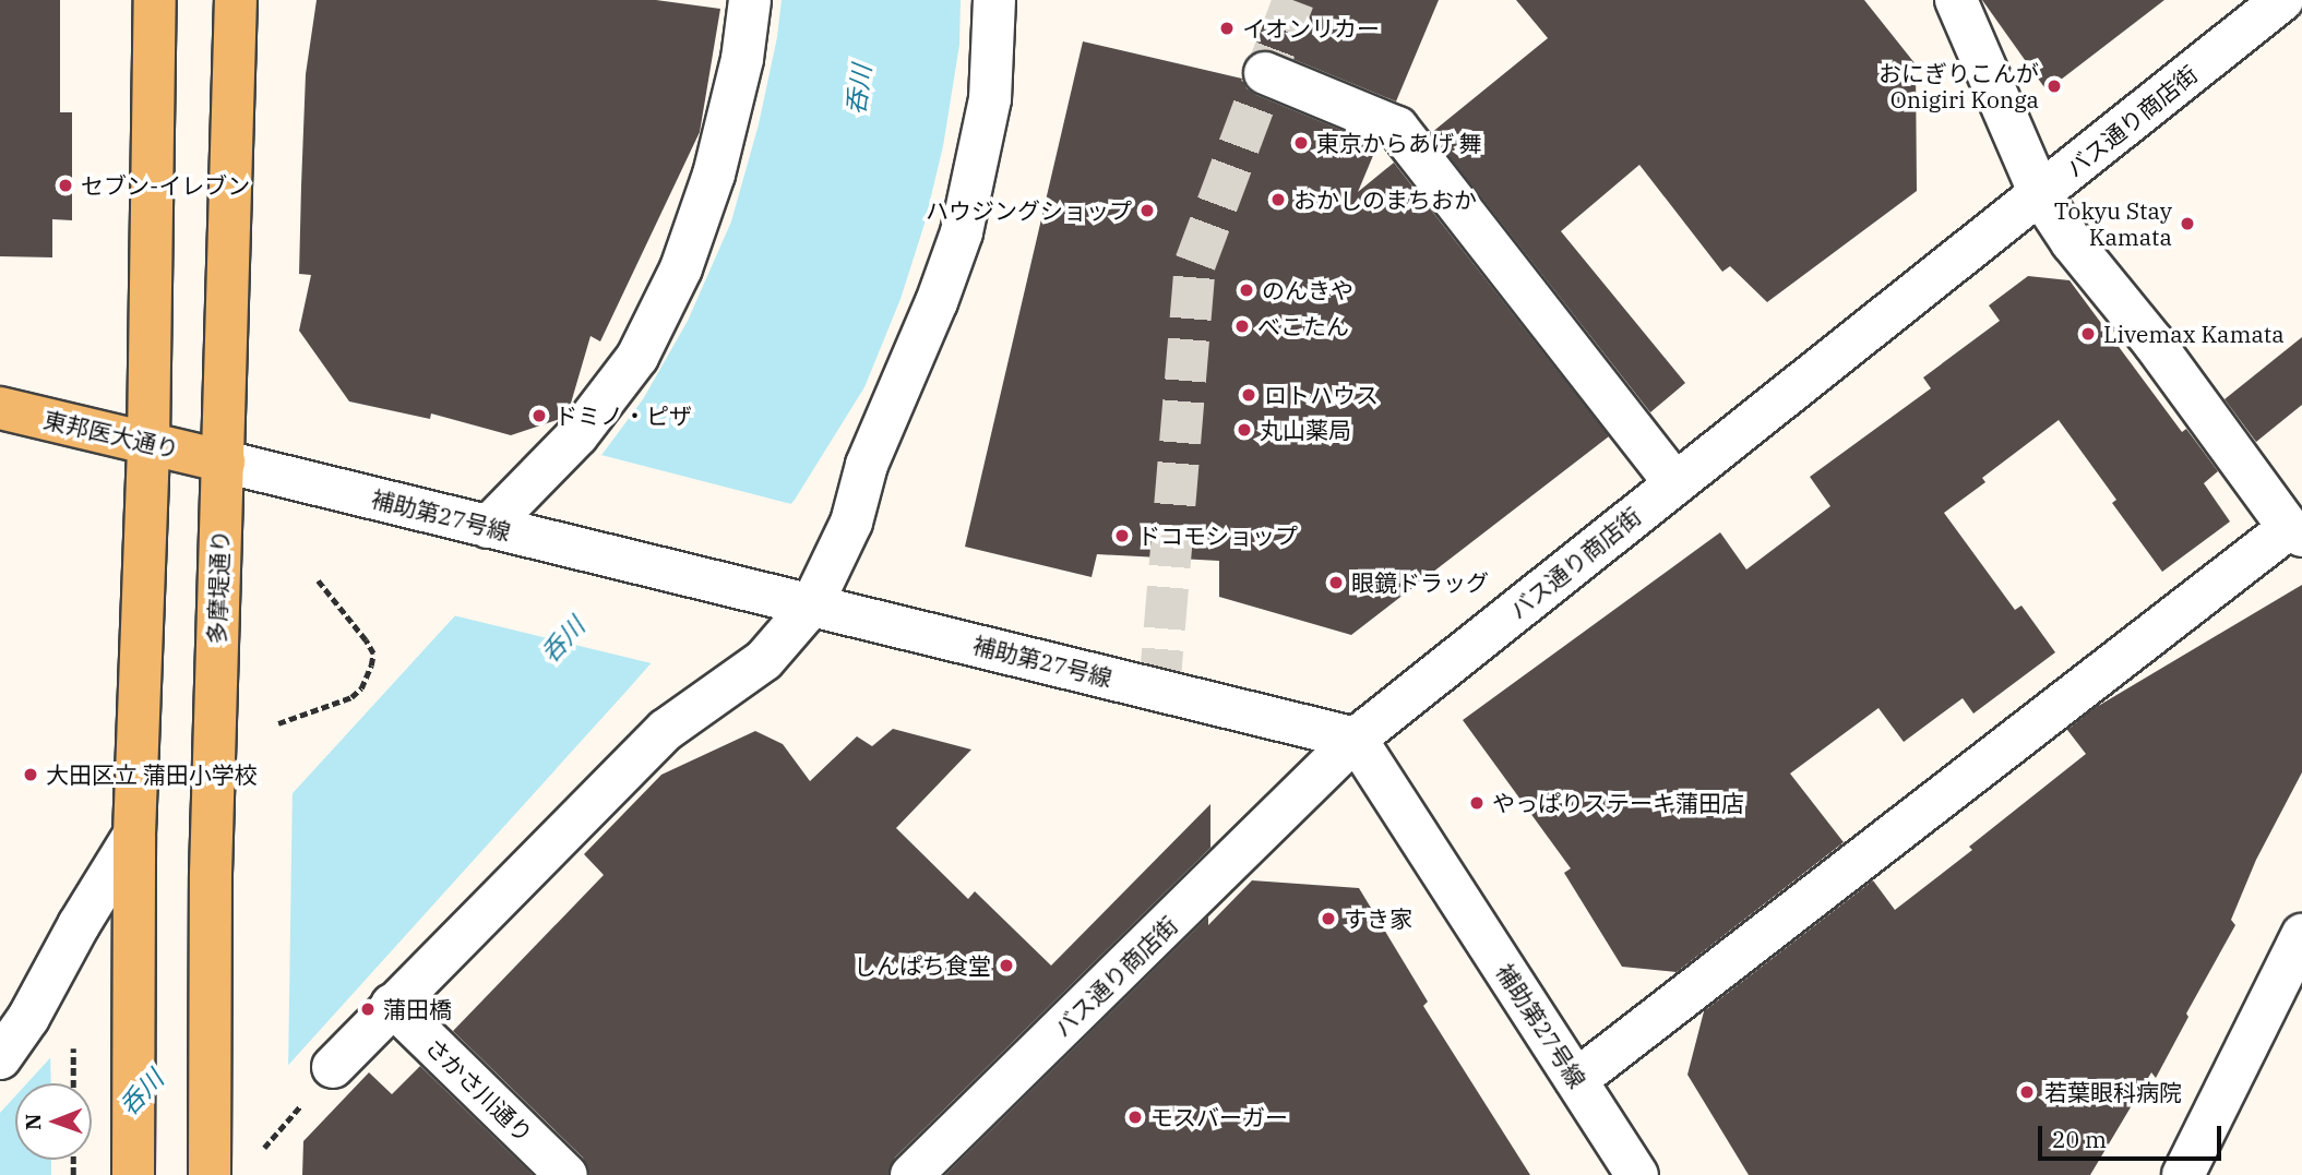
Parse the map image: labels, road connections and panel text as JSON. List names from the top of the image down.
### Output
{
  "streets": {
    "main road": ["東邦医大通り", "多摩堤通り"],
    "street": ["バス通り商店街", "補助第27号線", "さかさ川通り"]
  },
  "crossings": [
    ["バス通り商店街", "補助第27号線"],
    ["東邦医大通り", "補助第27号線"],
    ["東邦医大通り", "多摩堤通り"],
    ["補助第27号線", "多摩堤通り"]
  ],
  "water": ["呑川"],
  "places": [
    "イオンリカー",
    "おにぎりこんが Onigiri Konga",
    "東京からあげ 舞",
    "セブン-イレブン",
    "おかしのまちおか",
    "ハウジングショップ",
    "Tokyu Stay Kamata",
    "のんきや",
    "べこたん",
    "Livemax Kamata",
    "ロトハウス",
    "ドミノ・ピザ",
    "丸山薬局",
    "ドコモショップ",
    "眼鏡ドラッグ",
    "大田区立 蒲田小学校",
    "やっぱりステーキ蒲田店",
    "すき家",
    "しんぱち食堂",
    "蒲田橋",
    "若葉眼科病院",
    "モスバーガー"
  ],
  "scale_bar": "20 m",
  "north": "left"
}
